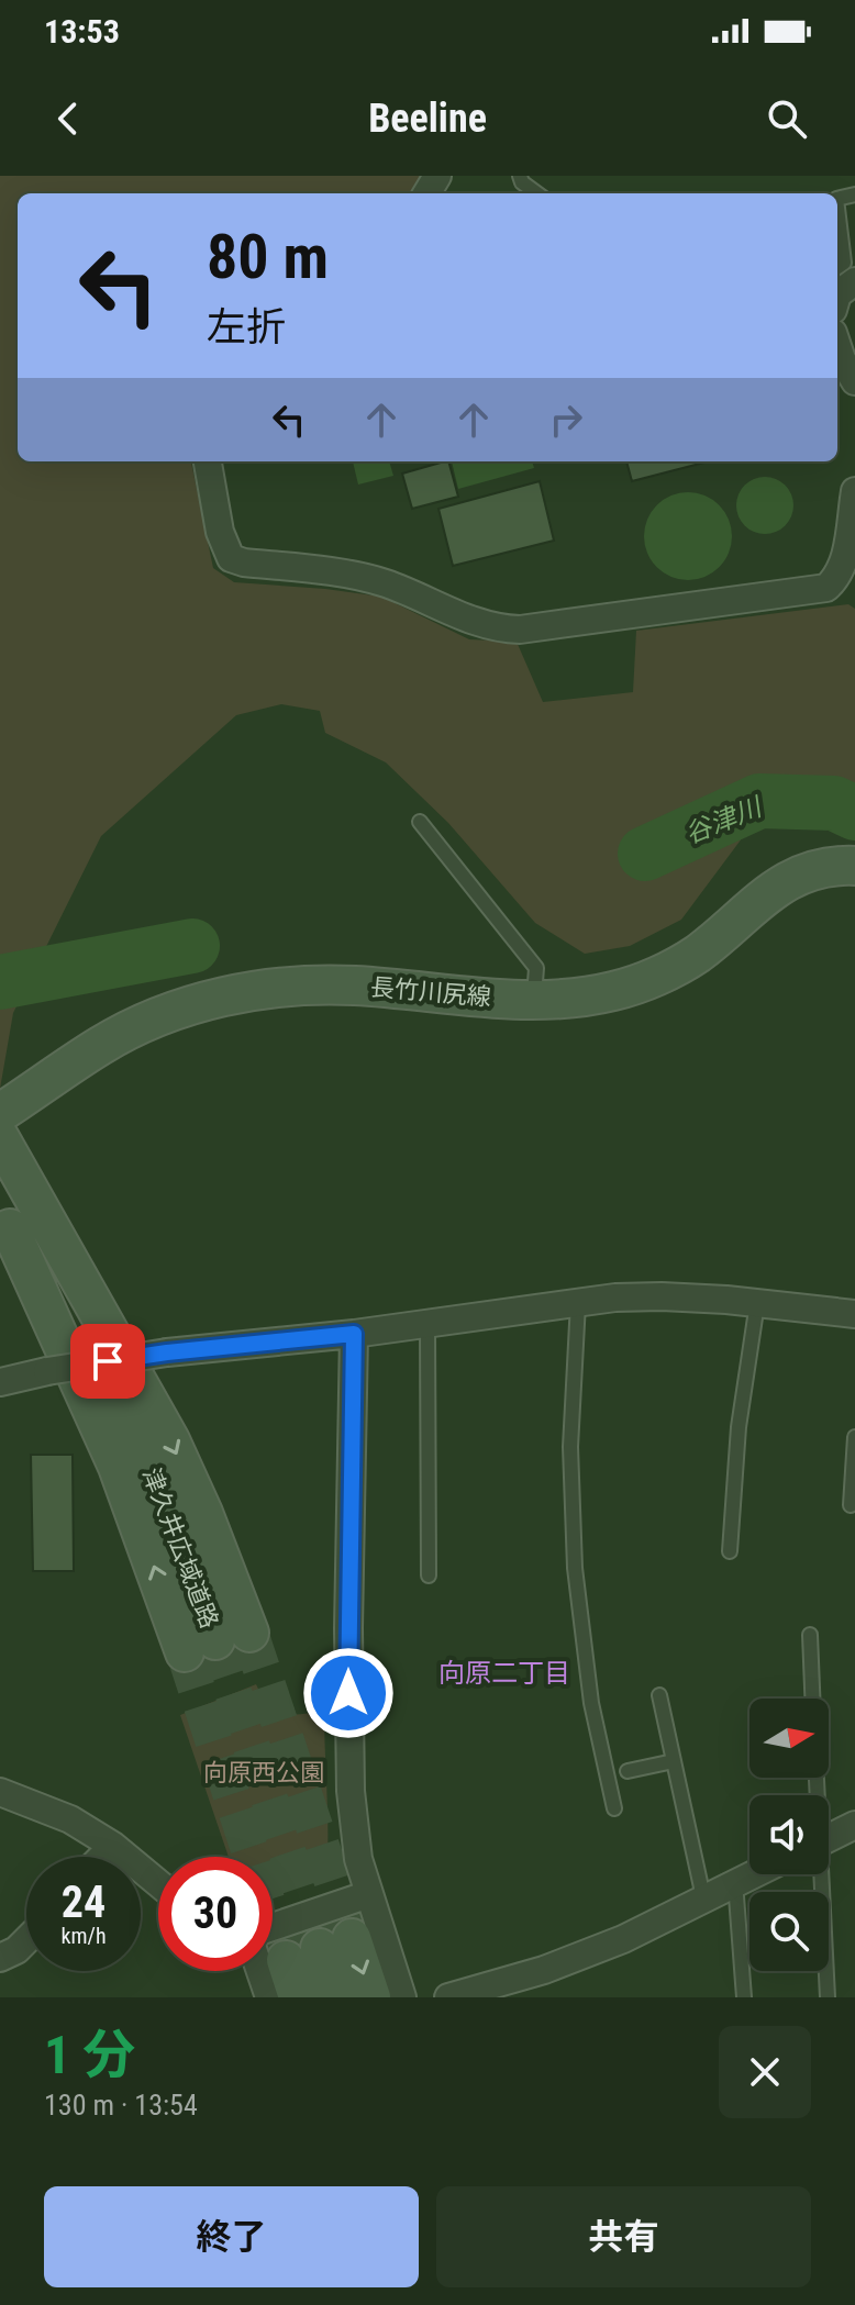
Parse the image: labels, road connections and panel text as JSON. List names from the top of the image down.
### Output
{
  "streets": {
    "main road": ["長竹川尻線", "津久井広域道路"]
  },
  "districts": ["向原二丁目"],
  "water": ["谷津川"],
  "parks": ["向原西公園"],
  "north": "right",
  "page": {
    "status": "13:53",
    "header": "Beeline",
    "turn": ["80 m", "左折"],
    "speed": "24 km/h",
    "limit": "30",
    "heading": ["1 分", "130 m · 13:54"],
    "buttons": ["終了", "共有"]
  }
}
